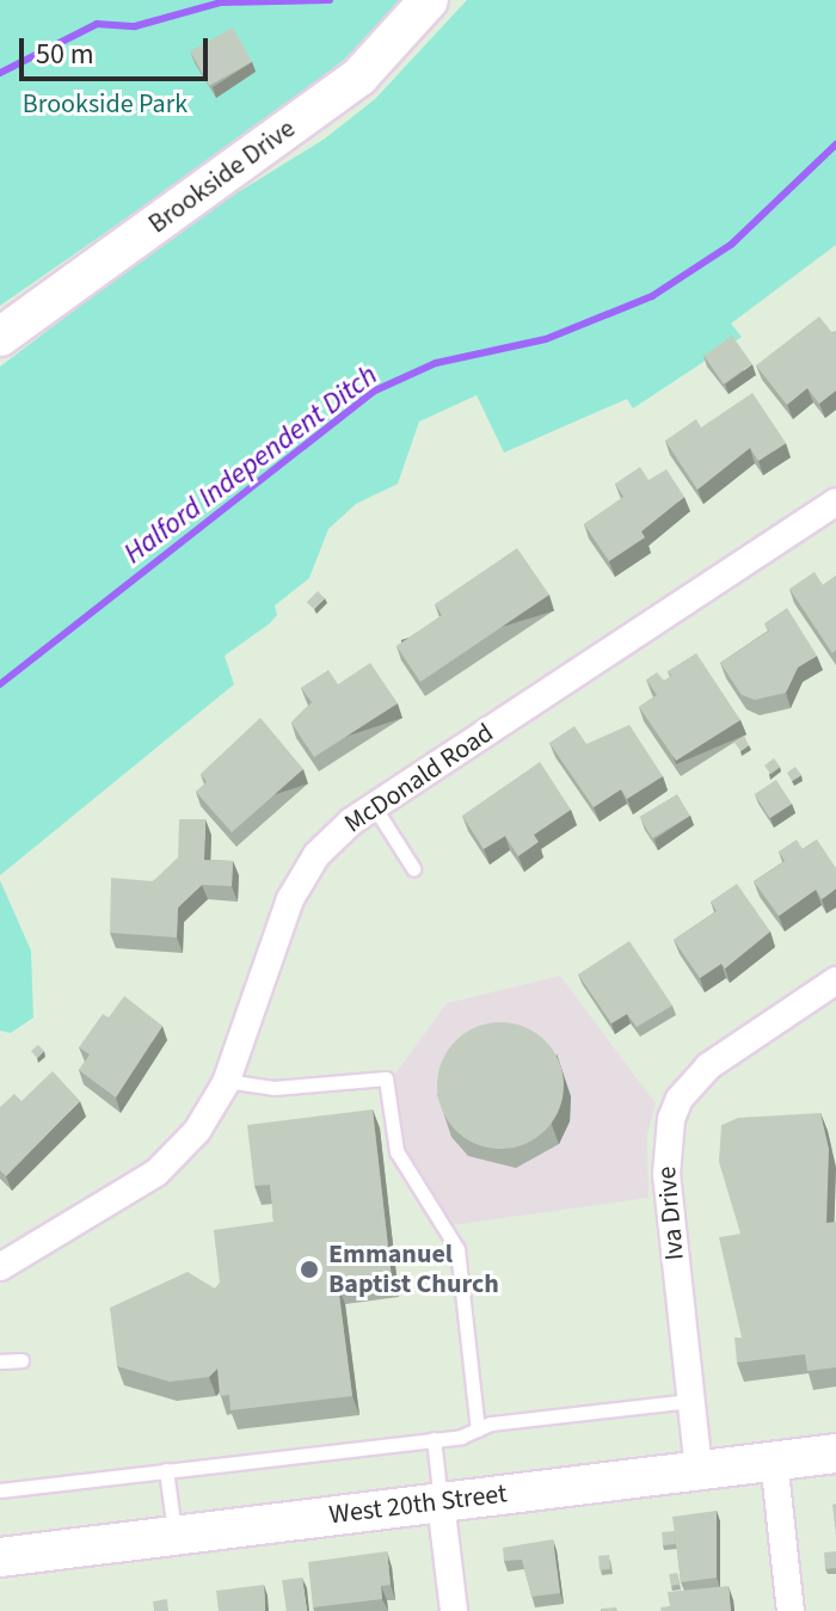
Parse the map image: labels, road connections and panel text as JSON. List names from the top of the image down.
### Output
{
  "streets": {
    "main road": ["Brookside Drive", "West 20th Street"],
    "street": ["McDonald Road", "Iva Drive"]
  },
  "crossings": [
    ["Iva Drive", "West 20th Street"]
  ],
  "water": ["Halford Independent Ditch"],
  "parks": ["Brookside Park"],
  "places": ["Emmanuel Baptist Church"],
  "scale_bar": "50 m"
}
